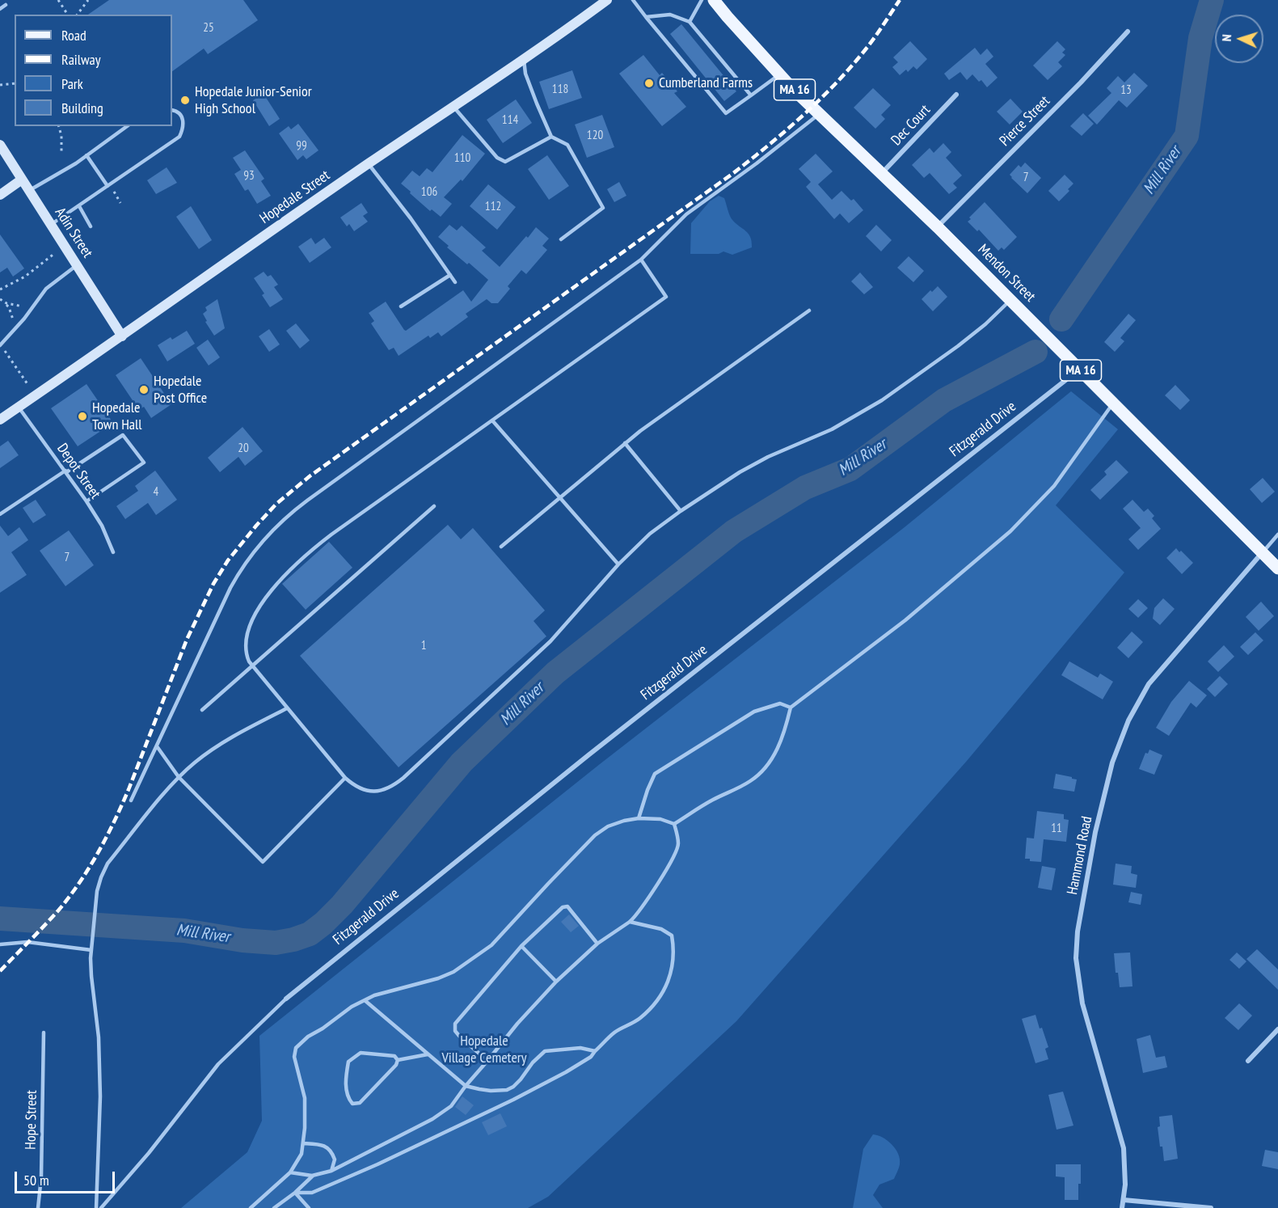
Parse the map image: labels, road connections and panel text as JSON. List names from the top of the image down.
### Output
{
  "streets": {
    "main road": ["MA 16", "Mendon Street"],
    "street": [
      "Pierce Street",
      "Dec Court",
      "Hopedale Street",
      "Adin Street",
      "Fitzgerald Drive",
      "Hammond Road"
    ],
    "lane": ["Depot Street", "Hope Street"]
  },
  "crossings": [
    ["Pierce Street", "Mendon Street"],
    ["Dec Court", "Mendon Street"],
    ["Hopedale Street", "Adin Street"],
    ["Hopedale Street", "Depot Street"],
    ["Mendon Street", "Fitzgerald Drive"],
    ["Mendon Street", "Hammond Road"]
  ],
  "water": ["Mill River"],
  "parks": ["Hopedale Village Cemetery"],
  "places": [
    "Cumberland Farms",
    "Hopedale Junior-Senior High School",
    "Hopedale Post Office",
    "Hopedale Town Hall"
  ],
  "house_numbers": [
    "25",
    "118",
    "13",
    "114",
    "120",
    "99",
    "110",
    "93",
    "7",
    "106",
    "112",
    "20",
    "4",
    "7",
    "1",
    "11"
  ],
  "legend": [
    "Road",
    "Railway",
    "Park",
    "Building"
  ],
  "scale_bar": "50 m",
  "north": "left"
}
